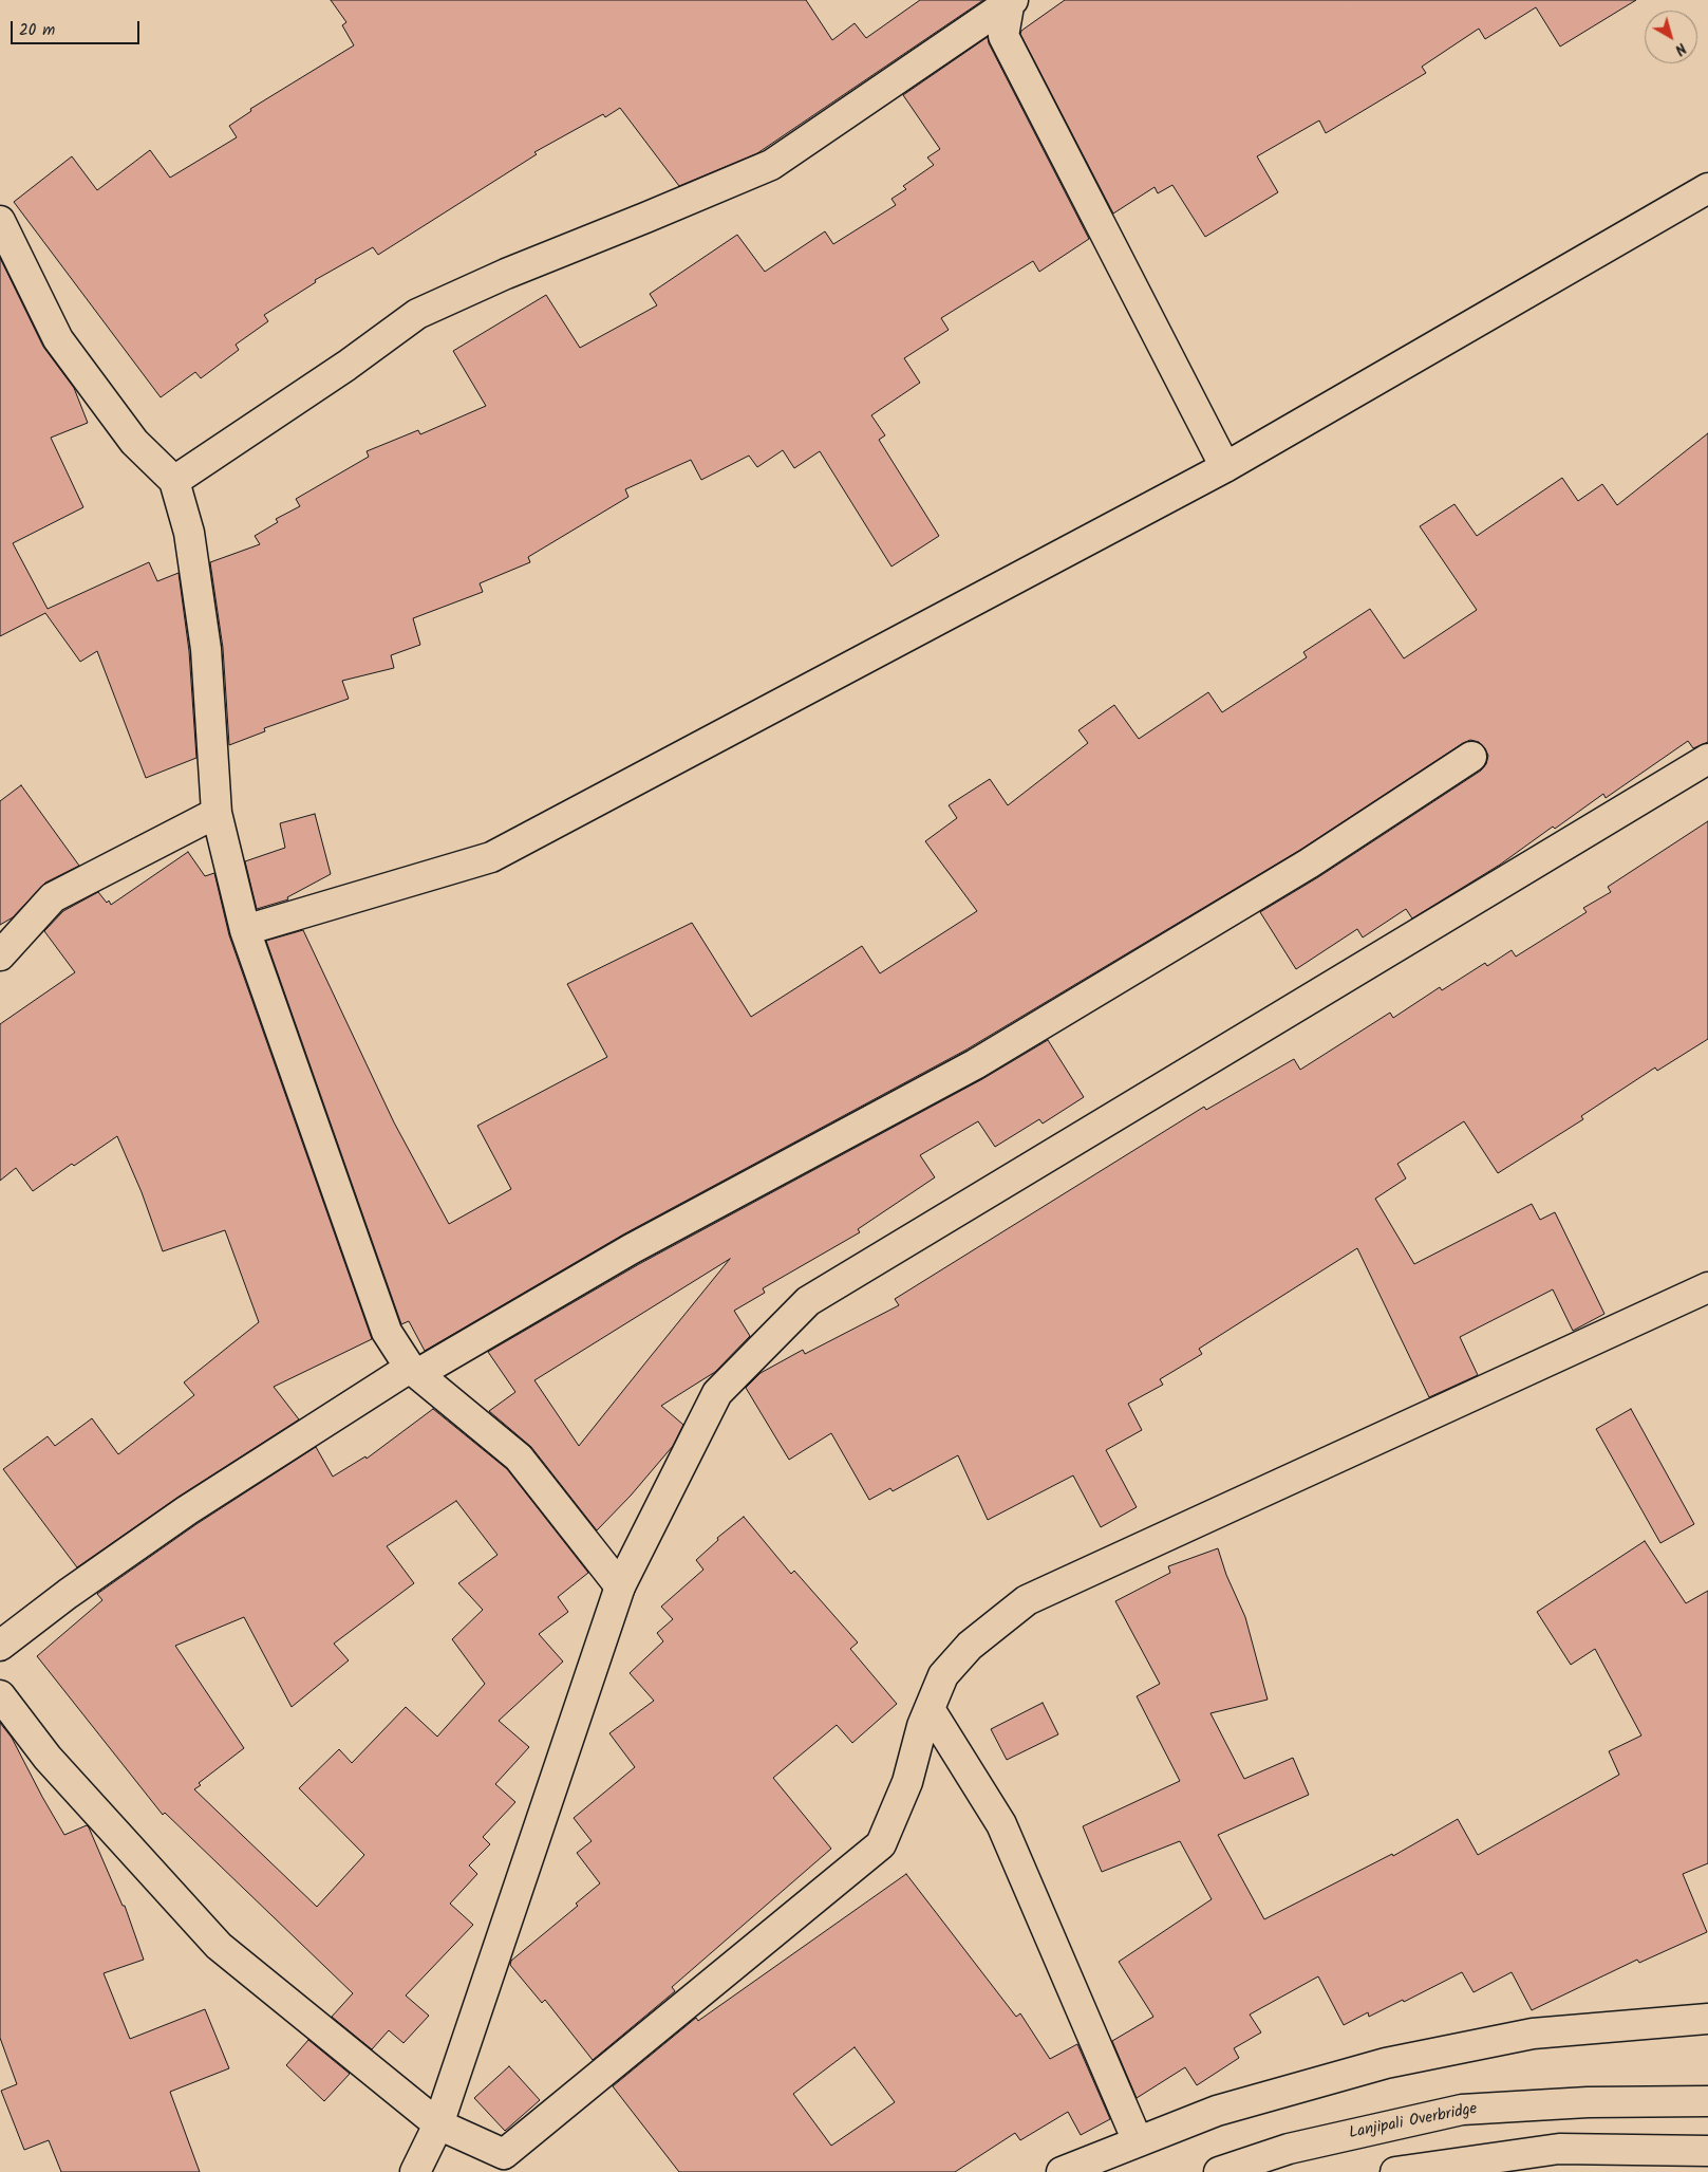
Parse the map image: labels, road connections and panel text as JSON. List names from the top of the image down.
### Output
{
  "streets": {
    "street": ["Lanjipali Overbridge"]
  },
  "scale_bar": "20 m",
  "north": "bottom right"
}
